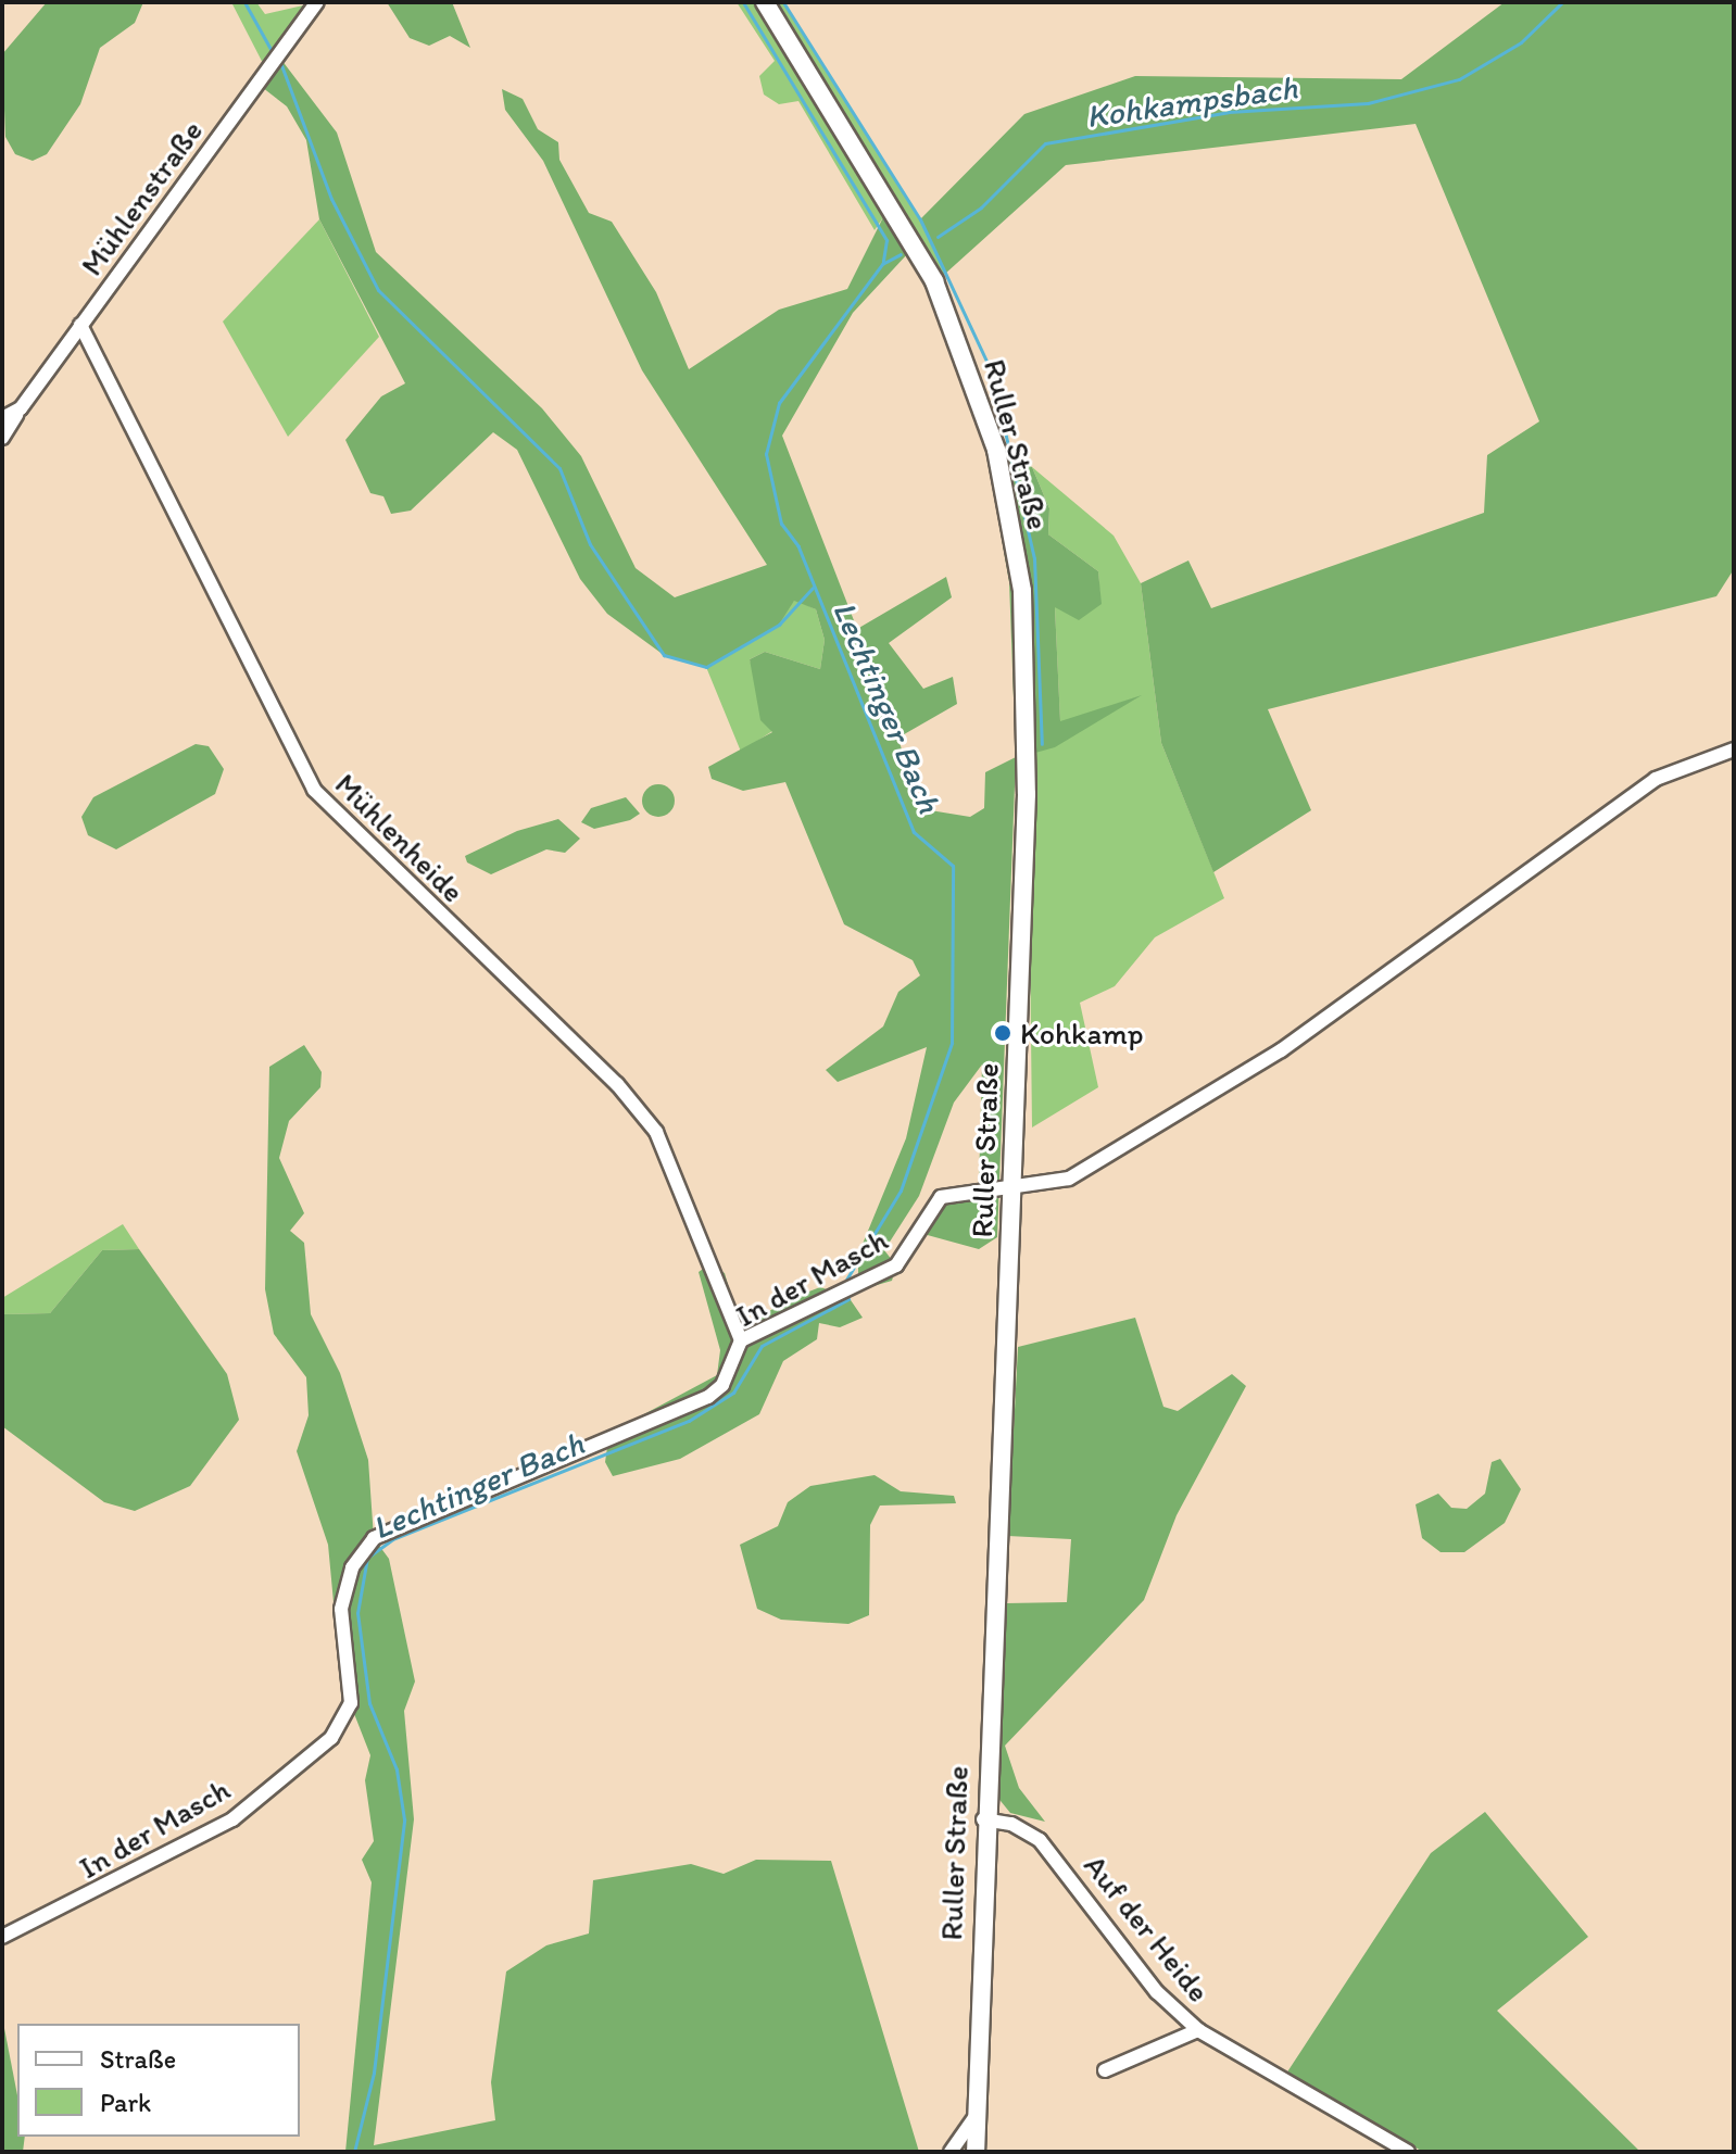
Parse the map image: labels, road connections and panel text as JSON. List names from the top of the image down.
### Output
{
  "streets": {
    "main road": ["Ruller Straße"],
    "street": [
      "Mühlenstraße",
      "Mühlenheide",
      "In der Masch",
      "Auf der Heide"
    ]
  },
  "crossings": [
    ["Mühlenstraße", "Mühlenheide"],
    ["Ruller Straße", "In der Masch"],
    ["Ruller Straße", "Auf der Heide"],
    ["Mühlenheide", "In der Masch"]
  ],
  "water": ["Kohkampsbach", "Lechtinger Bach"],
  "places": ["Kohkamp"],
  "legend": ["Straße", "Park"]
}
